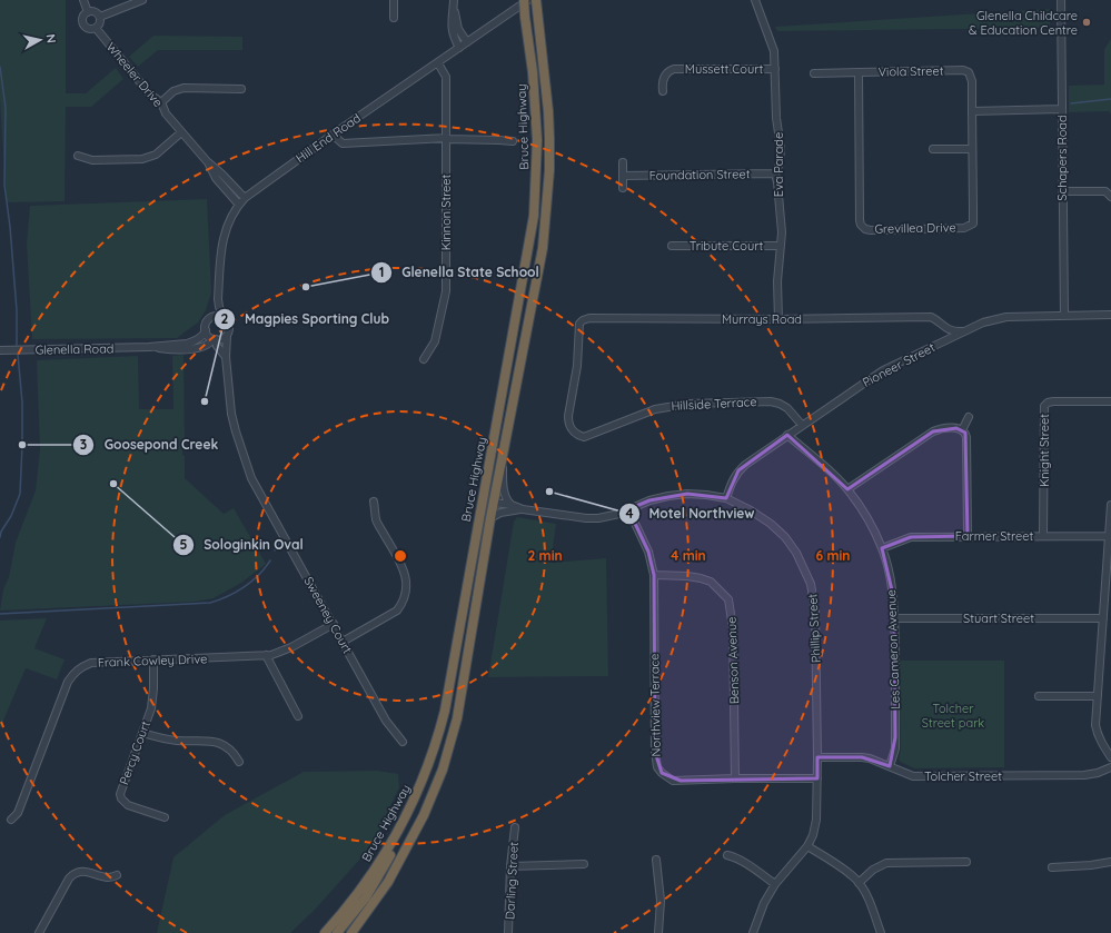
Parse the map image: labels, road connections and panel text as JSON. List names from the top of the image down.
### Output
{
  "streets": {
    "highway": ["Bruce Highway"],
    "street": [
      "Mussett Court",
      "Viola Street",
      "Wheeler Drive",
      "Hill End Road",
      "Schapers Road",
      "Eva Parade",
      "Foundation Street",
      "Kinnon Street",
      "Grevillea Drive",
      "Tribute Court",
      "Murrays Road",
      "Glenella Road",
      "Pioneer Street",
      "Hillside Terrace",
      "Knight Street",
      "Farmer Street",
      "Sweeney Court",
      "Stuart Street",
      "Phillip Street",
      "Les Cameron Avenue",
      "Frank Cowley Drive",
      "Benson Avenue",
      "Northview Terrace",
      "Percy Court",
      "Tolcher Street",
      "Darling Street"
    ]
  },
  "crossings": [
    ["Mussett Court", "Eva Parade"],
    ["Viola Street", "Grevillea Drive"],
    ["Wheeler Drive", "Hill End Road"],
    ["Hill End Road", "Kinnon Street"],
    ["Hill End Road", "Glenella Road"],
    ["Hill End Road", "Sweeney Court"],
    ["Schapers Road", "Pioneer Street"],
    ["Eva Parade", "Foundation Street"],
    ["Eva Parade", "Tribute Court"],
    ["Eva Parade", "Murrays Road"],
    ["Murrays Road", "Pioneer Street"],
    ["Murrays Road", "Hillside Terrace"],
    ["Glenella Road", "Sweeney Court"],
    ["Pioneer Street", "Hillside Terrace"],
    ["Pioneer Street", "Phillip Street"],
    ["Pioneer Street", "Les Cameron Avenue"],
    ["Knight Street", "Farmer Street"],
    ["Farmer Street", "Les Cameron Avenue"],
    ["Sweeney Court", "Frank Cowley Drive"],
    ["Stuart Street", "Les Cameron Avenue"],
    ["Phillip Street", "Northview Terrace"],
    ["Phillip Street", "Tolcher Street"],
    ["Les Cameron Avenue", "Tolcher Street"],
    ["Frank Cowley Drive", "Percy Court"],
    ["Benson Avenue", "Northview Terrace"]
  ],
  "parks": ["Tolcher Street park"],
  "places": [
    "Glenella Childcare & Education Centre",
    "Glenella State School",
    "Magpies Sporting Club",
    "Goosepond Creek",
    "Sologinkin Oval",
    "Motel Northview"
  ],
  "north": "right",
  "rings": ["2 min", "4 min", "6 min"]
}
